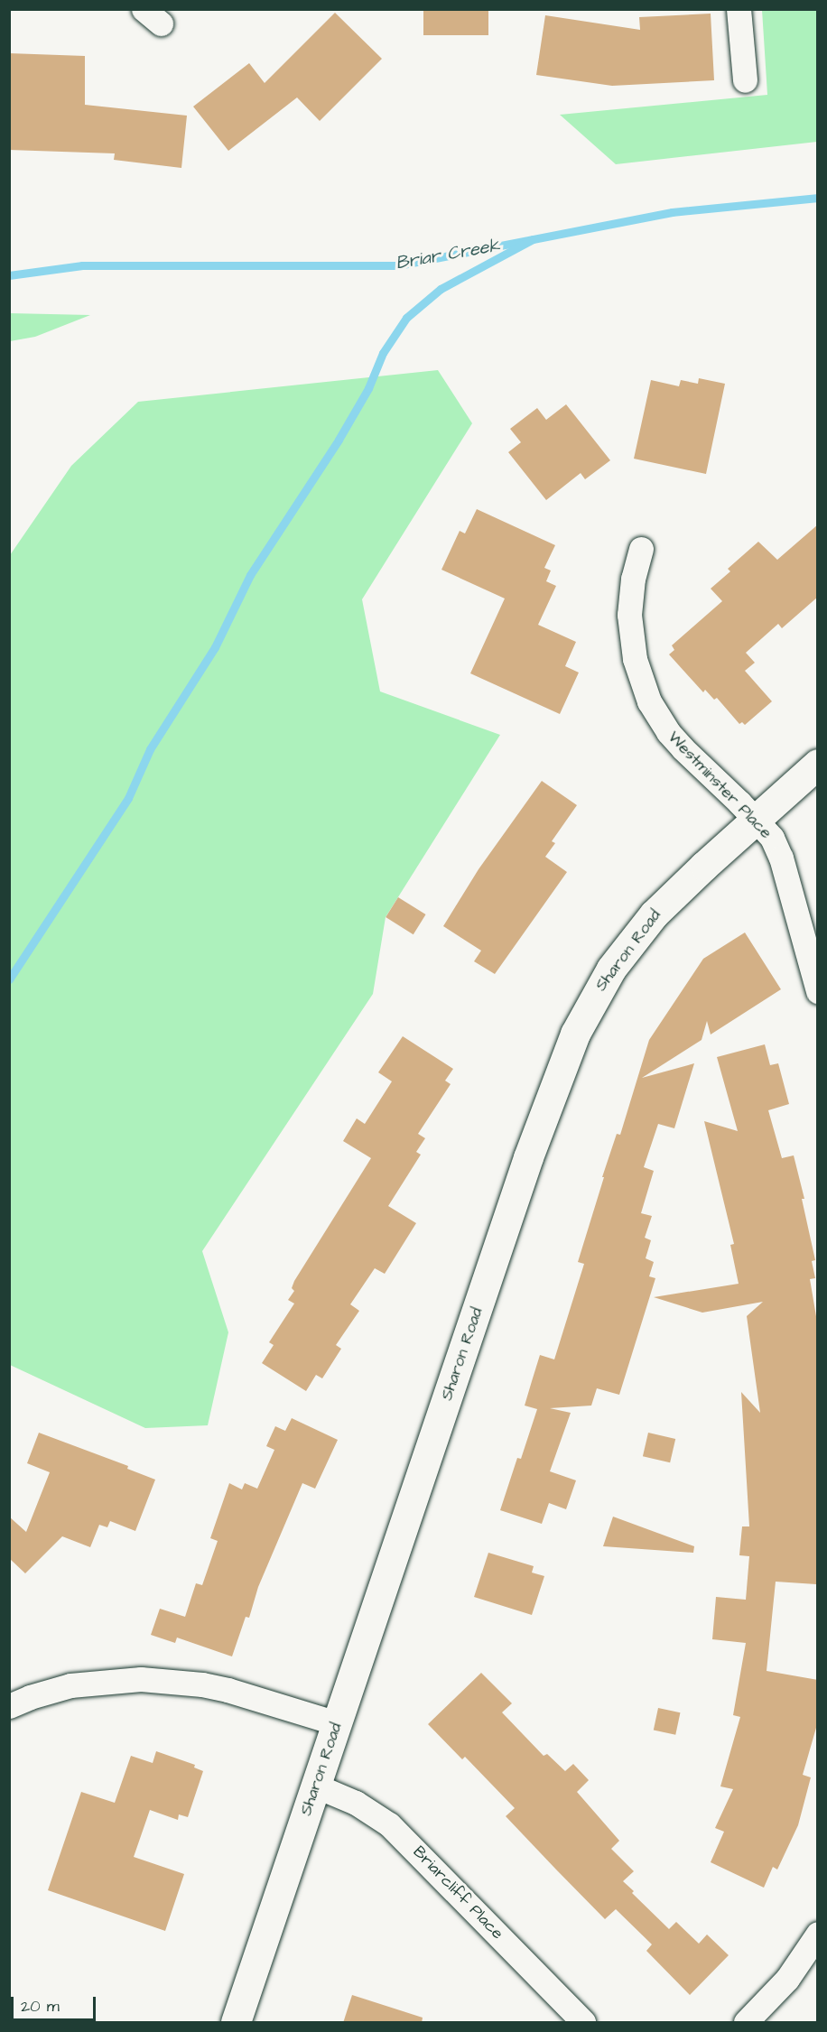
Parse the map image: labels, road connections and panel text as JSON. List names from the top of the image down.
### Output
{
  "streets": {
    "street": ["Westminster Place", "Sharon Road", "Briarcliff Place"]
  },
  "crossings": [
    ["Westminster Place", "Sharon Road"],
    ["Sharon Road", "Briarcliff Place"]
  ],
  "water": ["Briar Creek"],
  "scale_bar": "20 m"
}
